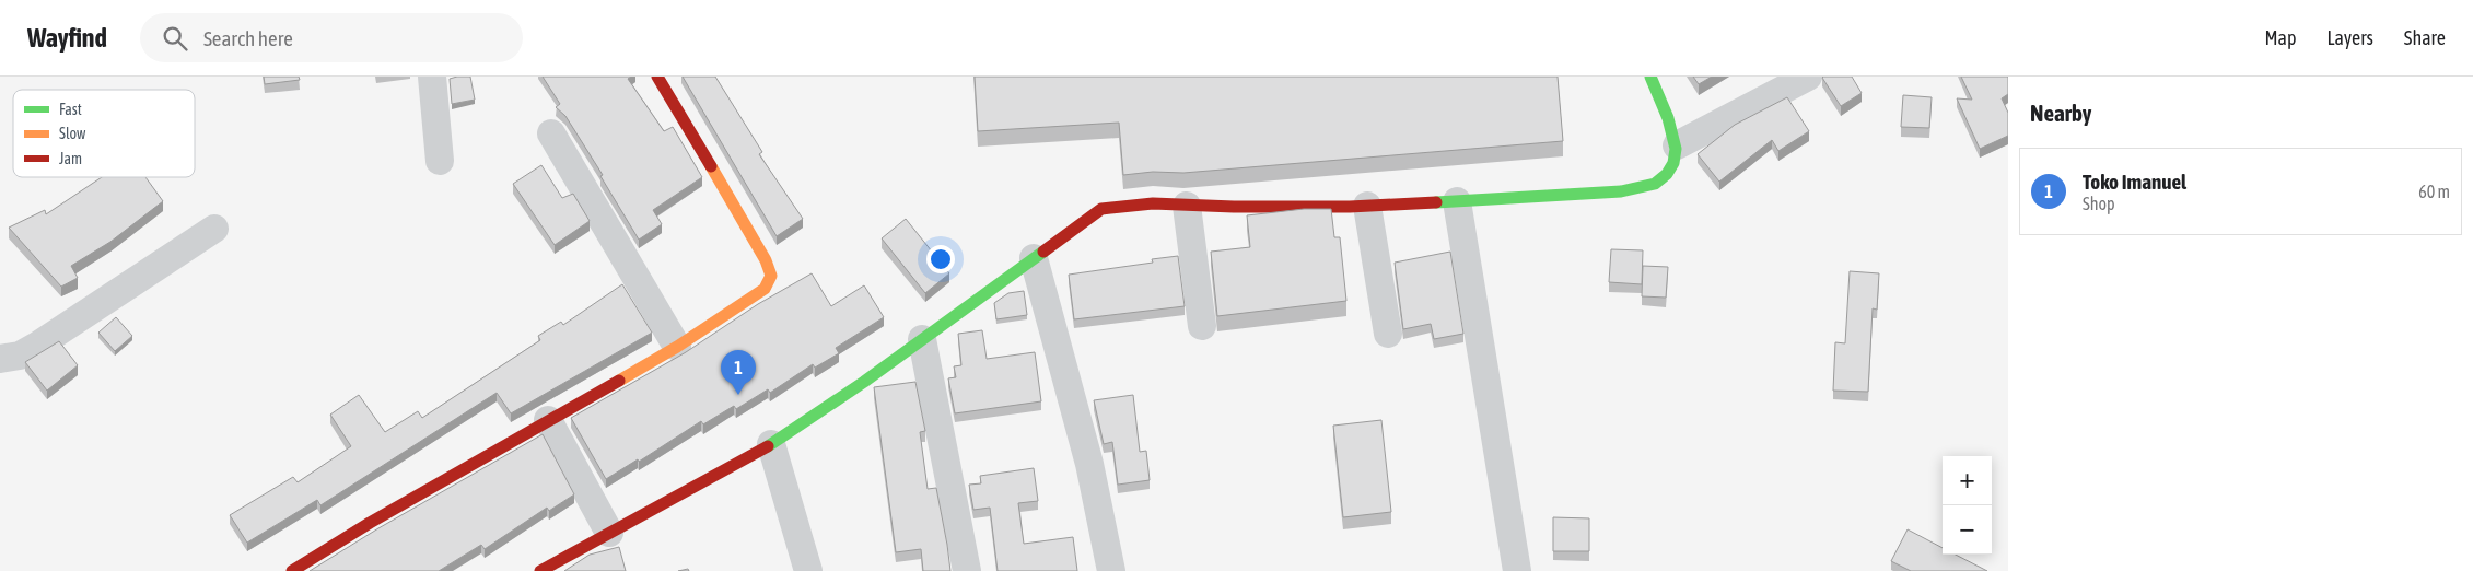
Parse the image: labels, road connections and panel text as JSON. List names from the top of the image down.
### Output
{
  "legend": ["Fast", "Slow", "Jam"],
  "page": {
    "header": "Wayfind",
    "search": "Search here",
    "nav": ["Map", "Layers", "Share"],
    "heading": "Nearby",
    "list": [
      {
        "mark": "1",
        "name": "Toko Imanuel",
        "note": "Shop",
        "value": "60 m"
      }
    ],
    "pins": "1",
    "map_buttons": ["+", "−"]
  }
}
